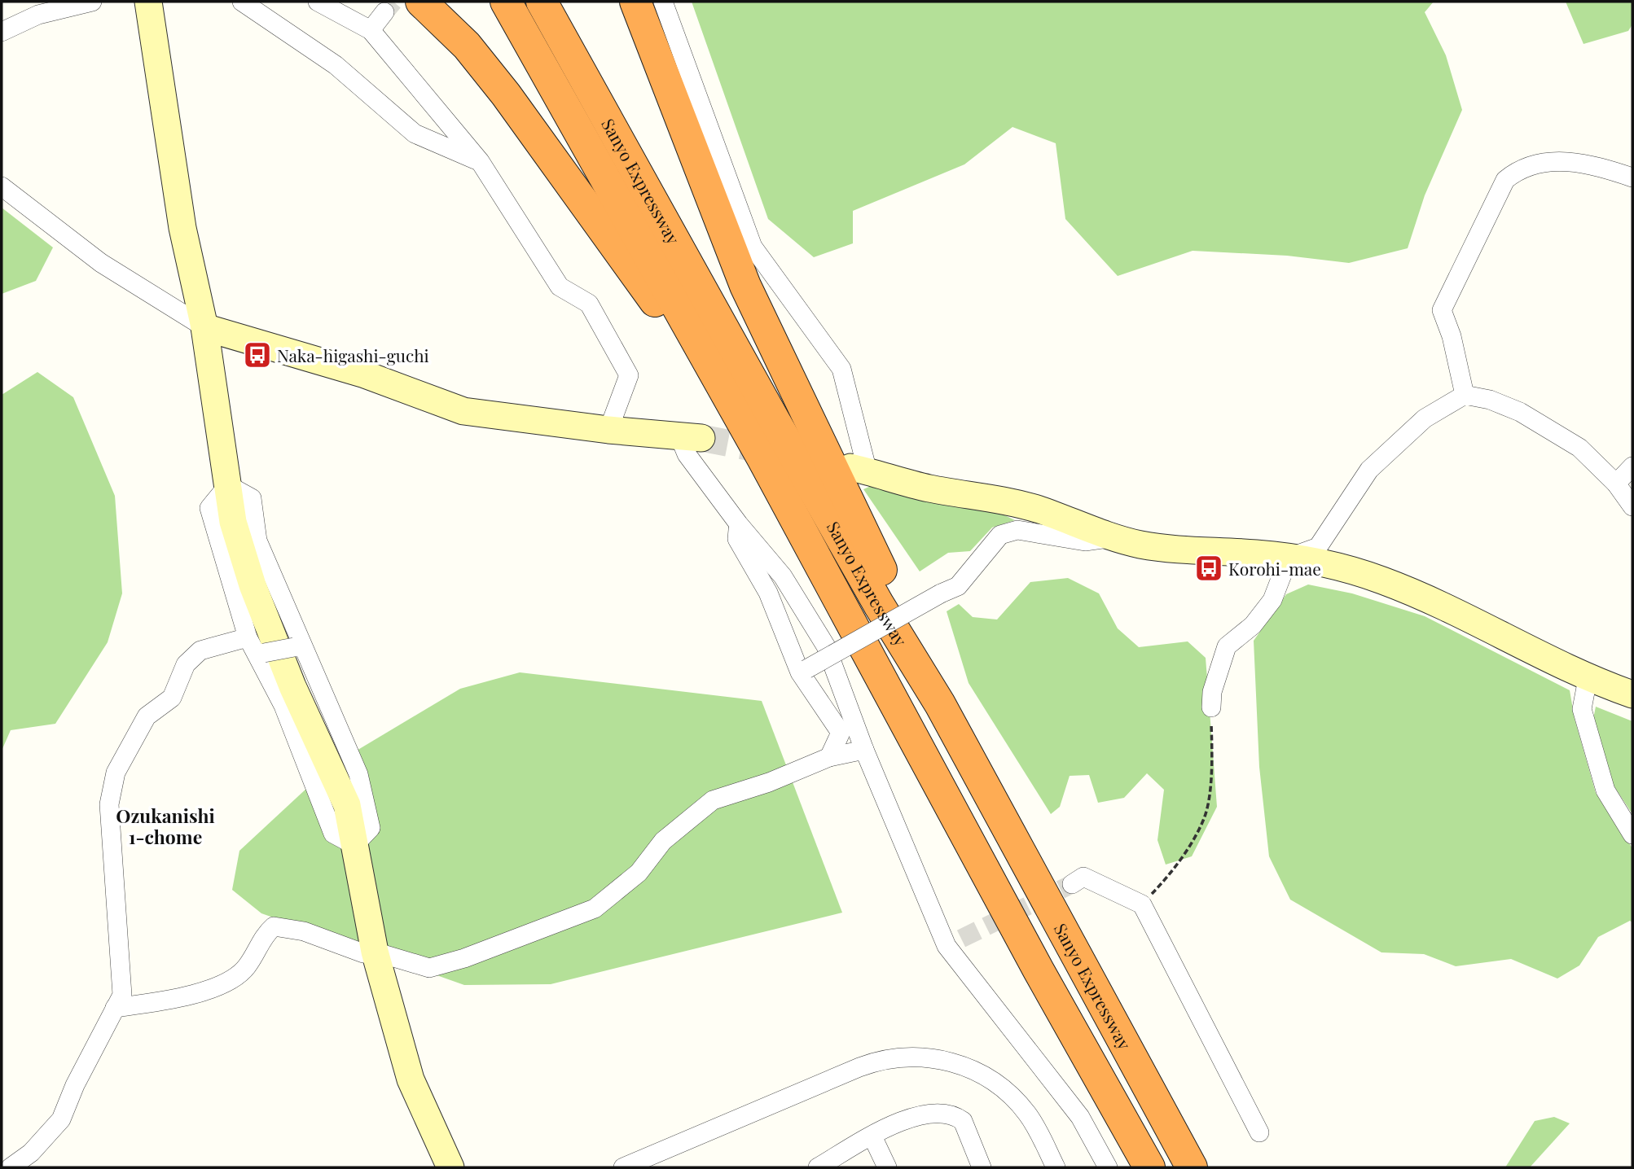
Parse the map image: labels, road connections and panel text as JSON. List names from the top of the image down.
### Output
{
  "streets": {
    "highway": ["Sanyo Expressway"]
  },
  "districts": ["Ozukanishi 1-chome"],
  "places": {
    "bus stop": ["Naka-higashi-guchi", "Korohi-mae"]
  }
}
